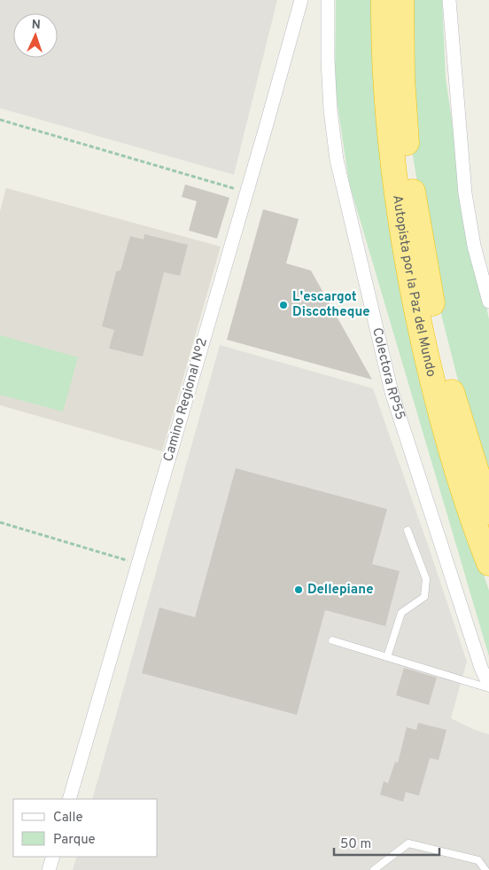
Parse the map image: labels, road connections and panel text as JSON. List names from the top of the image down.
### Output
{
  "streets": {
    "highway": ["Autopista por la Paz del Mundo"],
    "street": ["Colectora RP55", "Camino Regional Nº2"]
  },
  "places": ["L'escargot Discotheque", "Dellepiane"],
  "legend": ["Calle", "Parque"],
  "scale_bar": "50 m",
  "north": "top"
}
